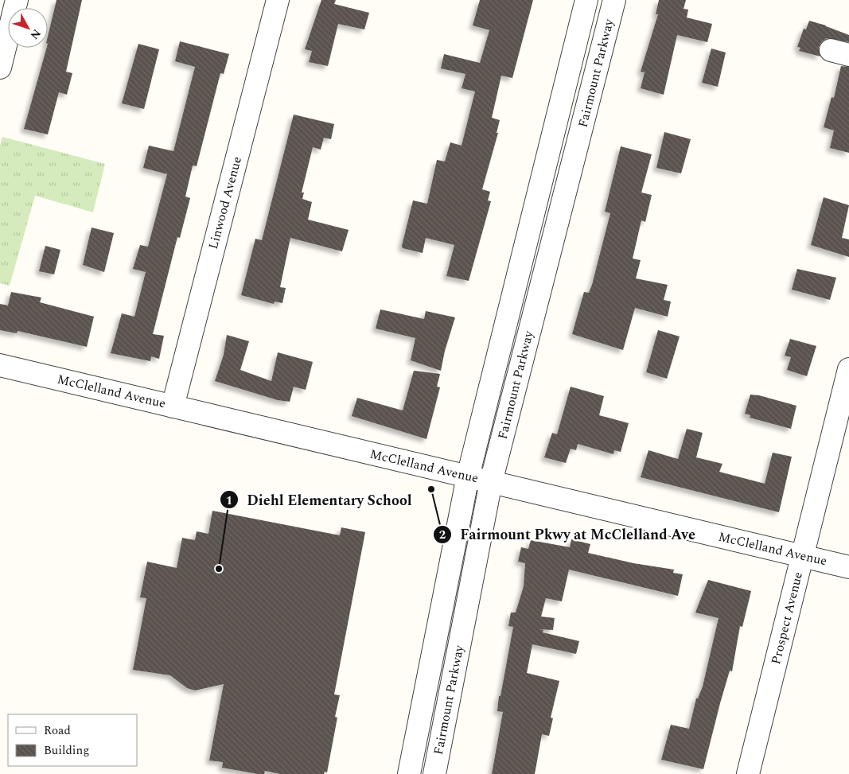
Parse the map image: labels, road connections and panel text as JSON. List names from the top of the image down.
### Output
{
  "streets": {
    "street": [
      "Fairmount Parkway",
      "Linwood Avenue",
      "McClelland Avenue",
      "Prospect Avenue"
    ]
  },
  "crossings": [
    ["Fairmount Parkway", "McClelland Avenue"],
    ["Linwood Avenue", "McClelland Avenue"],
    ["McClelland Avenue", "Prospect Avenue"]
  ],
  "places": ["Fairmount Pkwy at McClelland Ave", "Diehl Elementary School"],
  "legend": ["Road", "Building"],
  "north": "bottom right"
}
